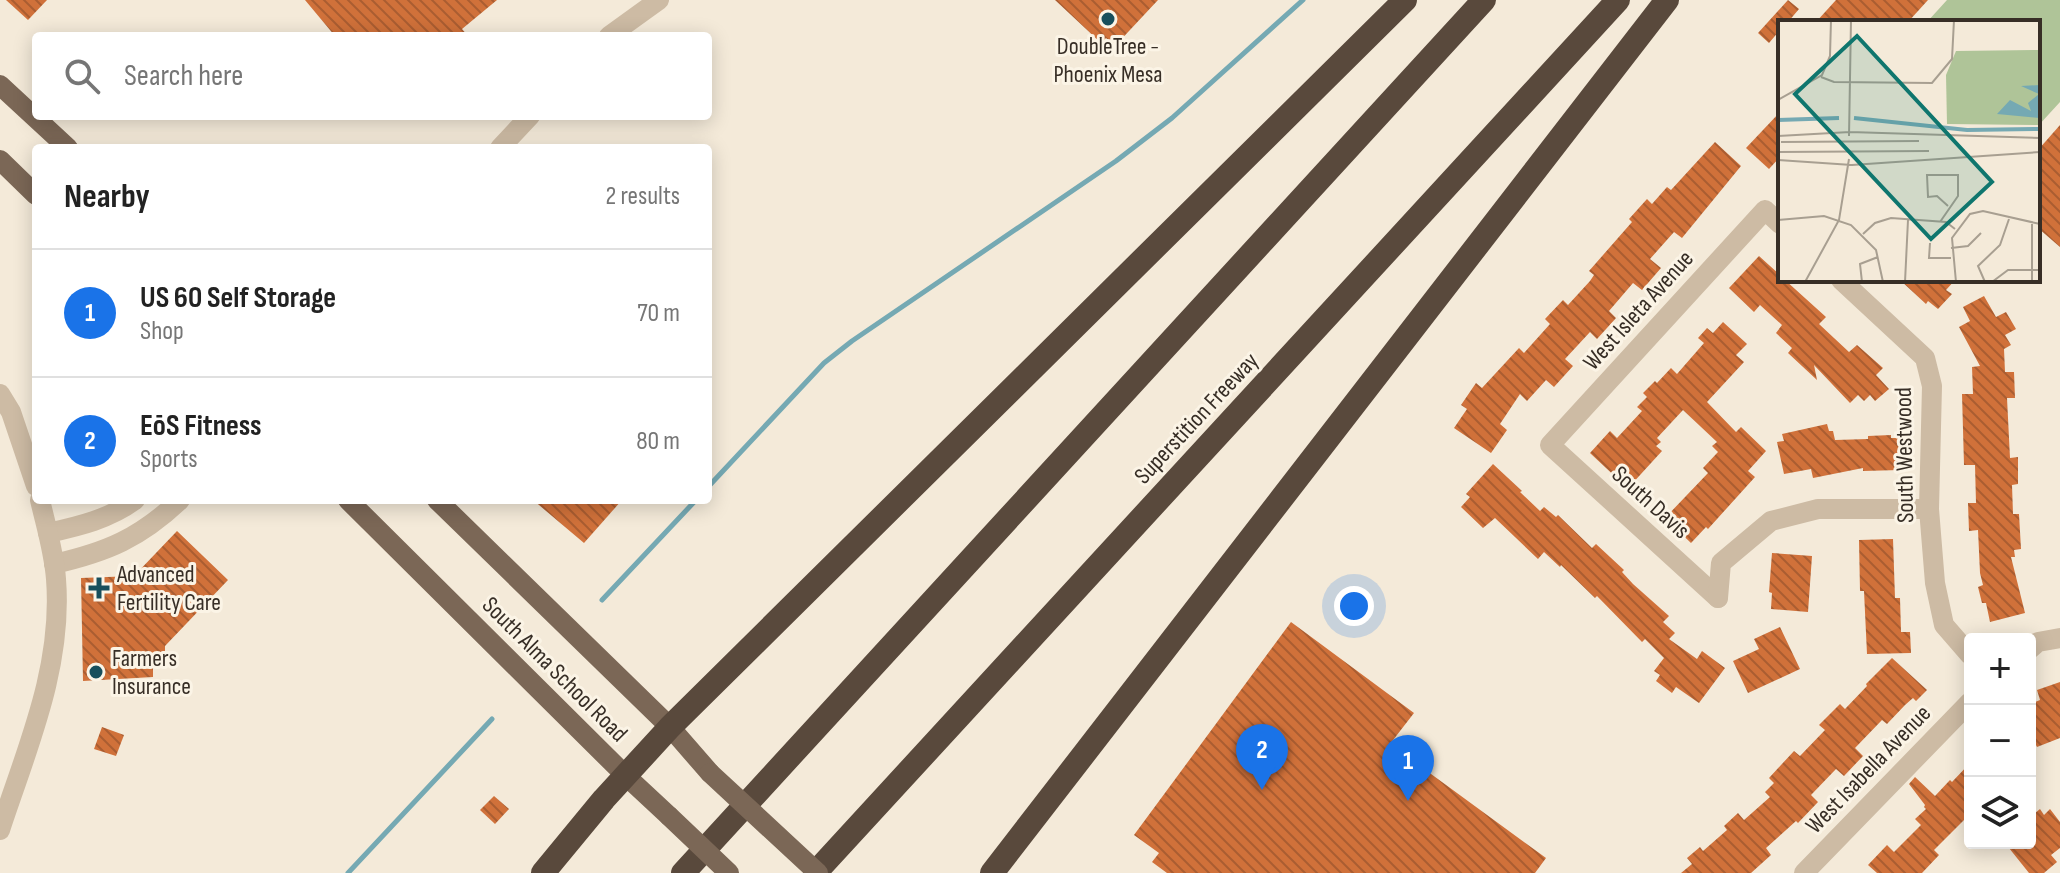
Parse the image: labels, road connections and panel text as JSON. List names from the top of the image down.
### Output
{
  "streets": {
    "highway": ["Superstition Freeway"],
    "main road": ["South Alma School Road"],
    "street": [
      "West Isleta Avenue",
      "South Westwood",
      "South Davis",
      "West Isabella Avenue"
    ]
  },
  "crossings": [
    ["West Isleta Avenue", "South Davis"],
    ["Superstition Freeway", "South Alma School Road"],
    ["South Westwood", "South Davis"]
  ],
  "places": {
    "other": ["DoubleTree - Phoenix Mesa", "Farmers Insurance"],
    "health": ["Advanced Fertility Care"]
  },
  "page": {
    "search": "Search here",
    "heading": ["Nearby", "2 results"],
    "list": [
      {
        "mark": "1",
        "name": "US 60 Self Storage",
        "note": "Shop",
        "value": "70 m"
      },
      {
        "mark": "2",
        "name": "EōS Fitness",
        "note": "Sports",
        "value": "80 m"
      }
    ],
    "map_buttons": ["+", "−"],
    "pins": ["2", "1"]
  }
}
